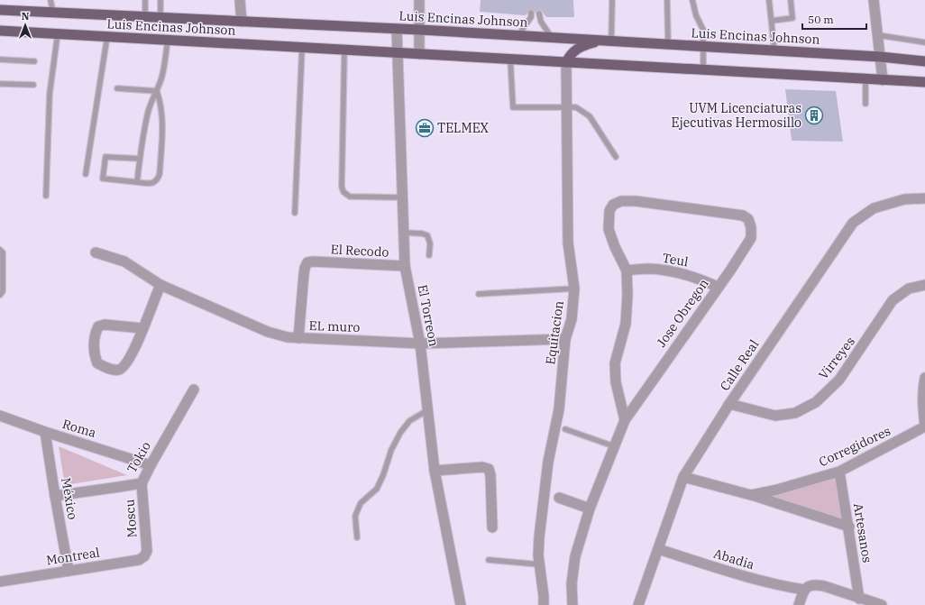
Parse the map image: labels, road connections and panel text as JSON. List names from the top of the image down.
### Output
{
  "streets": {
    "main road": ["Luis Encinas Johnson"],
    "street": [
      "El Recodo",
      "Teul",
      "Jose Obregon",
      "El Torreon",
      "EL muro",
      "Equitacion",
      "Virreyes",
      "Calle Real",
      "Roma",
      "Corregidores",
      "Tokio",
      "México",
      "Moscu",
      "Artesanos",
      "Montreal",
      "Abadia"
    ]
  },
  "crossings": [
    ["Luis Encinas Johnson", "El Torreon"],
    ["Luis Encinas Johnson", "Equitacion"],
    ["El Recodo", "El Torreon"],
    ["El Recodo", "EL muro"],
    ["Teul", "Jose Obregon"],
    ["El Torreon", "EL muro"],
    ["EL muro", "Equitacion"],
    ["Virreyes", "Calle Real"],
    ["Calle Real", "Corregidores"],
    ["Calle Real", "Abadia"],
    ["Roma", "Tokio"],
    ["Roma", "México"],
    ["Corregidores", "Artesanos"],
    ["Tokio", "México"],
    ["Tokio", "Moscu"],
    ["México", "Montreal"],
    ["Moscu", "Montreal"]
  ],
  "places": {
    "building": ["UVM Licenciaturas Ejecutivas Hermosillo"],
    "office": ["TELMEX"]
  },
  "scale_bar": "50 m",
  "north": "top"
}
